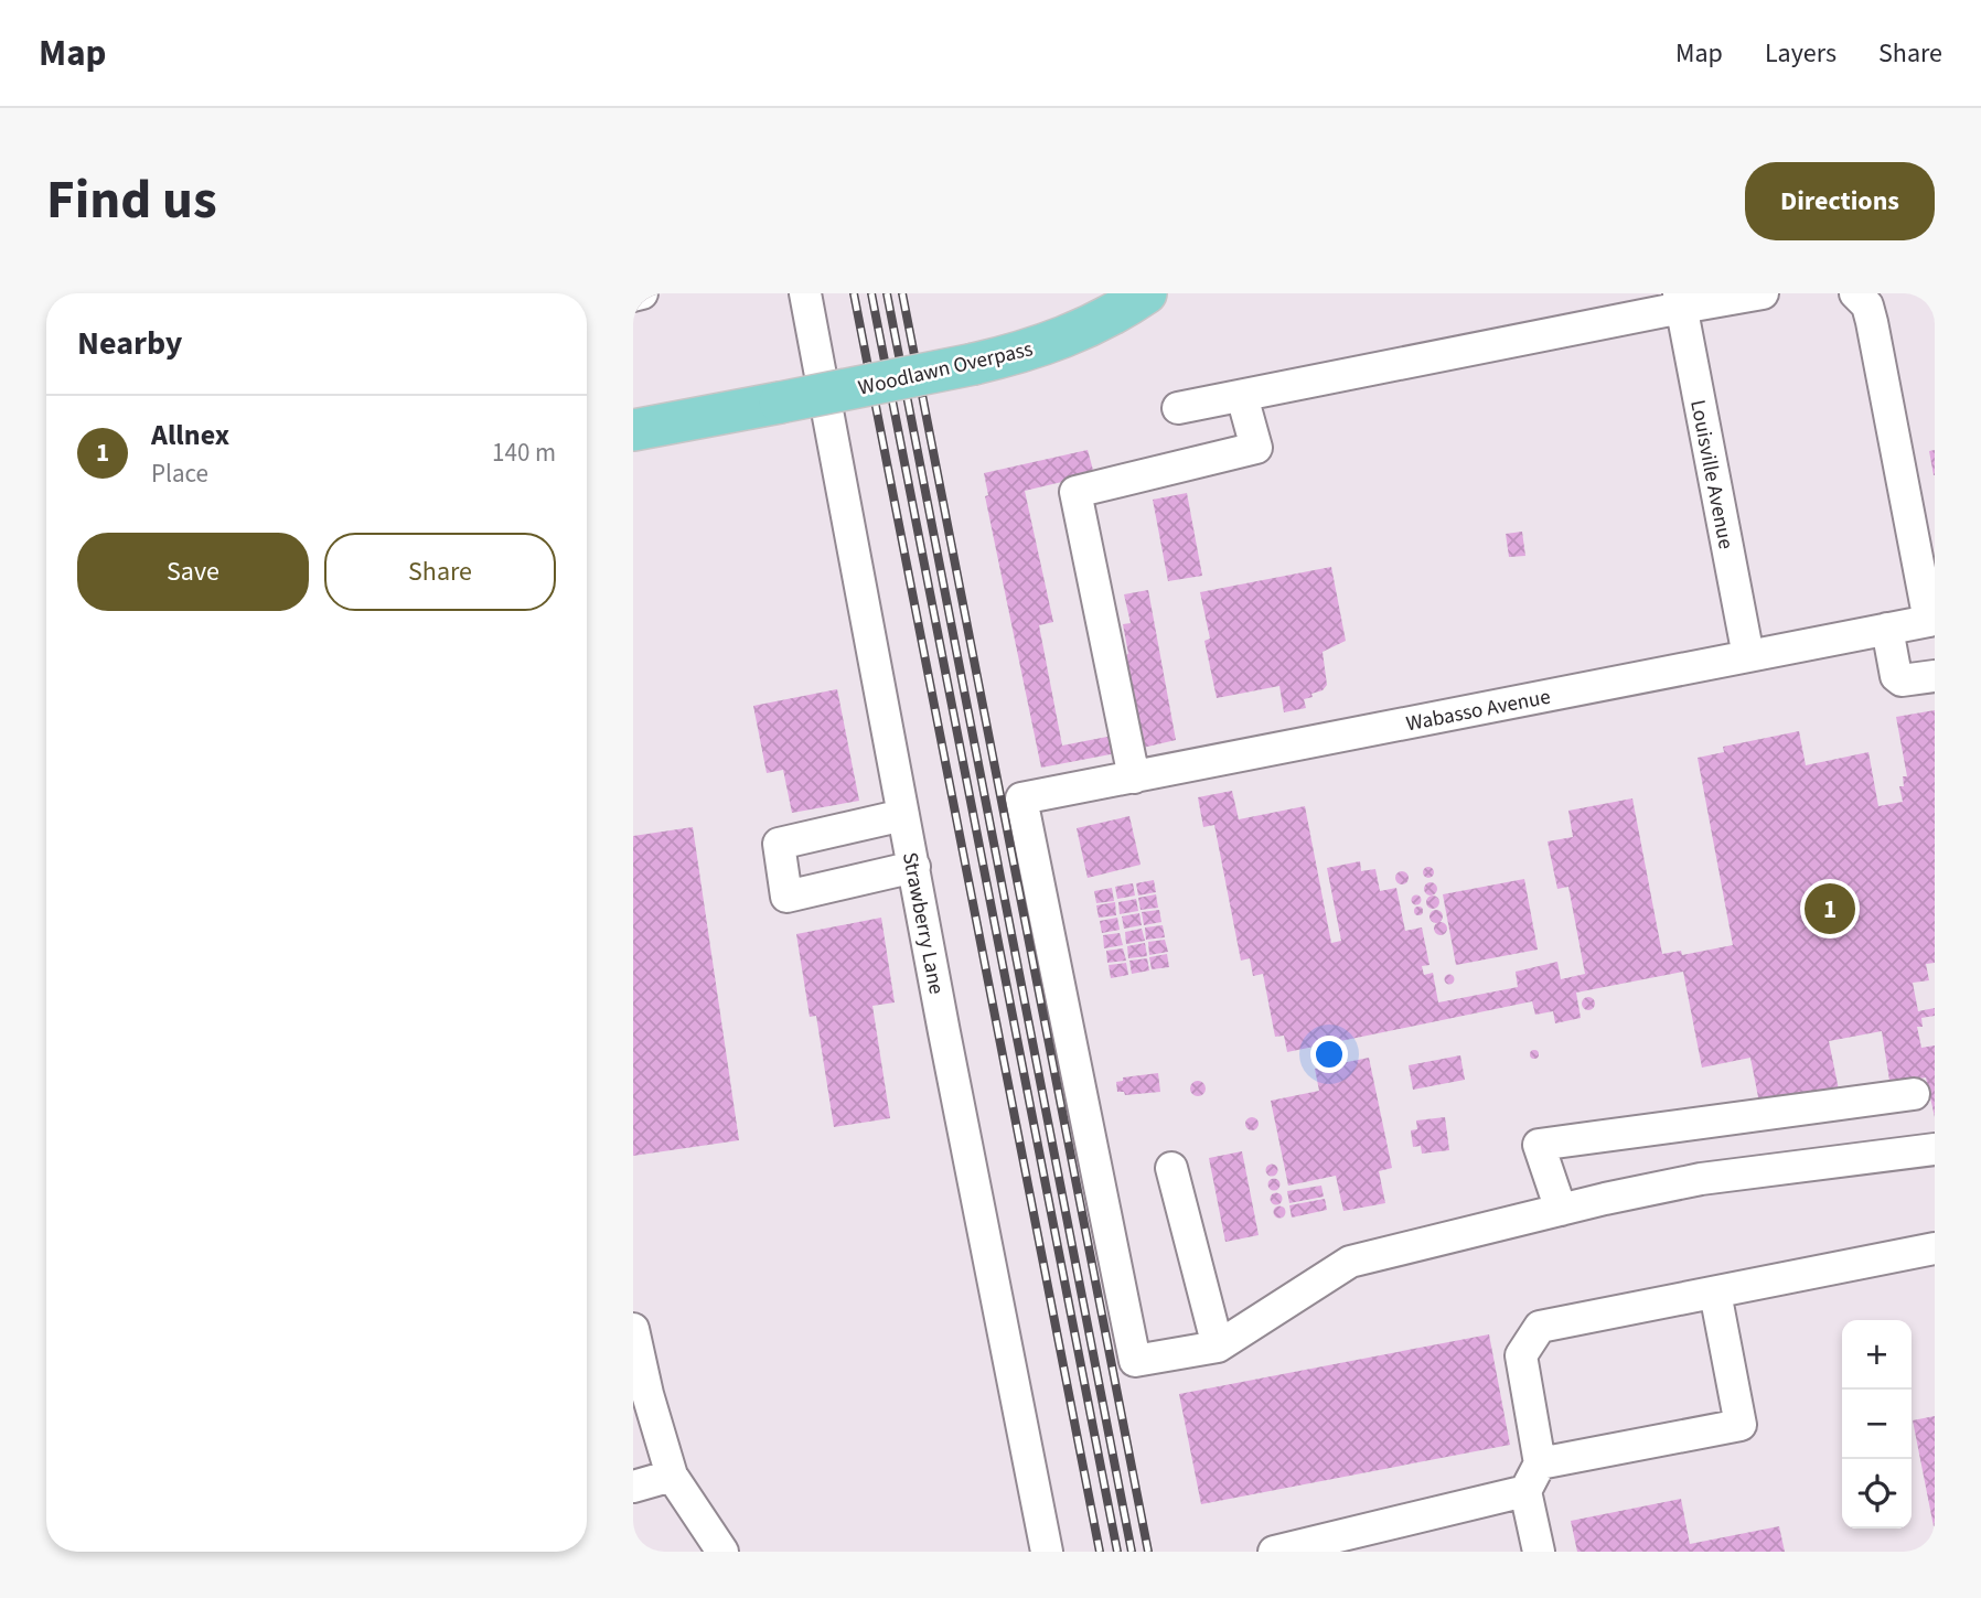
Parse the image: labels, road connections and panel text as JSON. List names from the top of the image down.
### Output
{
  "streets": {
    "main road": ["Woodlawn Overpass"],
    "street": ["Louisville Avenue", "Wabasso Avenue", "Strawberry Lane"]
  },
  "crossings": [
    ["Louisville Avenue", "Wabasso Avenue"]
  ],
  "page": {
    "header": "Map",
    "nav": ["Map", "Layers", "Share"],
    "title": "Find us",
    "buttons": [
      "Directions",
      ["Save", "Share"]
    ],
    "heading": "Nearby",
    "list": [
      {
        "mark": "1",
        "name": "Allnex",
        "note": "Place",
        "value": "140 m"
      }
    ],
    "pins": "1",
    "map_buttons": ["+", "−"]
  }
}
